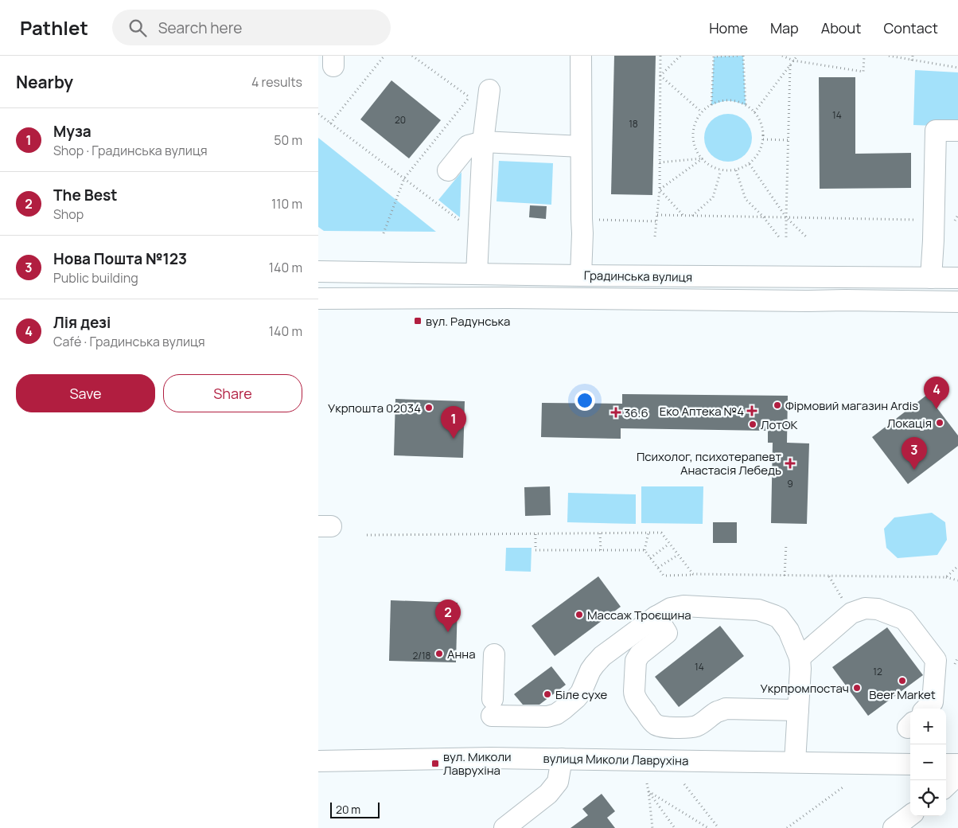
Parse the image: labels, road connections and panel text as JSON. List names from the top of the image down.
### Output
{
  "streets": {
    "street": ["Градинська вулиця", "вулиця Миколи Лаврухіна"]
  },
  "places": {
    "transit": ["вул. Радунська", "вул. Миколи Лаврухіна"],
    "other": [
      "Фірмовий магазин Ardis",
      "Укрпошта 02034",
      "Локація",
      "ЛотОК",
      "Массаж Троєщина",
      "Анна",
      "Beer Market",
      "Укрпромпостач",
      "Біле сухе"
    ],
    "health": ["Еко Аптека №4", "36.6", "Психолог, психотерапевт Анастасія Лебедь"]
  },
  "house_numbers": [
    "14",
    "20",
    "18",
    "9",
    "2/18",
    "14",
    "12"
  ],
  "scale_bar": "20 m",
  "page": {
    "header": "Pathlet",
    "search": "Search here",
    "nav": [
      "Home",
      "Map",
      "About",
      "Contact"
    ],
    "heading": ["Nearby", "4 results"],
    "list": [
      {
        "mark": "1",
        "name": "Муза",
        "note": "Shop · Градинська вулиця",
        "value": "50 m"
      },
      {
        "mark": "2",
        "name": "The Best",
        "note": "Shop",
        "value": "110 m"
      },
      {
        "mark": "3",
        "name": "Нова Пошта №123",
        "note": "Public building",
        "value": "140 m"
      },
      {
        "mark": "4",
        "name": "Лія дезі",
        "note": "Café · Градинська вулиця",
        "value": "140 m"
      }
    ],
    "buttons": ["Save", "Share"],
    "pins": [
      "4",
      "1",
      "3",
      "2"
    ],
    "map_buttons": ["+", "−"],
    "scale": "20 m"
  }
}
